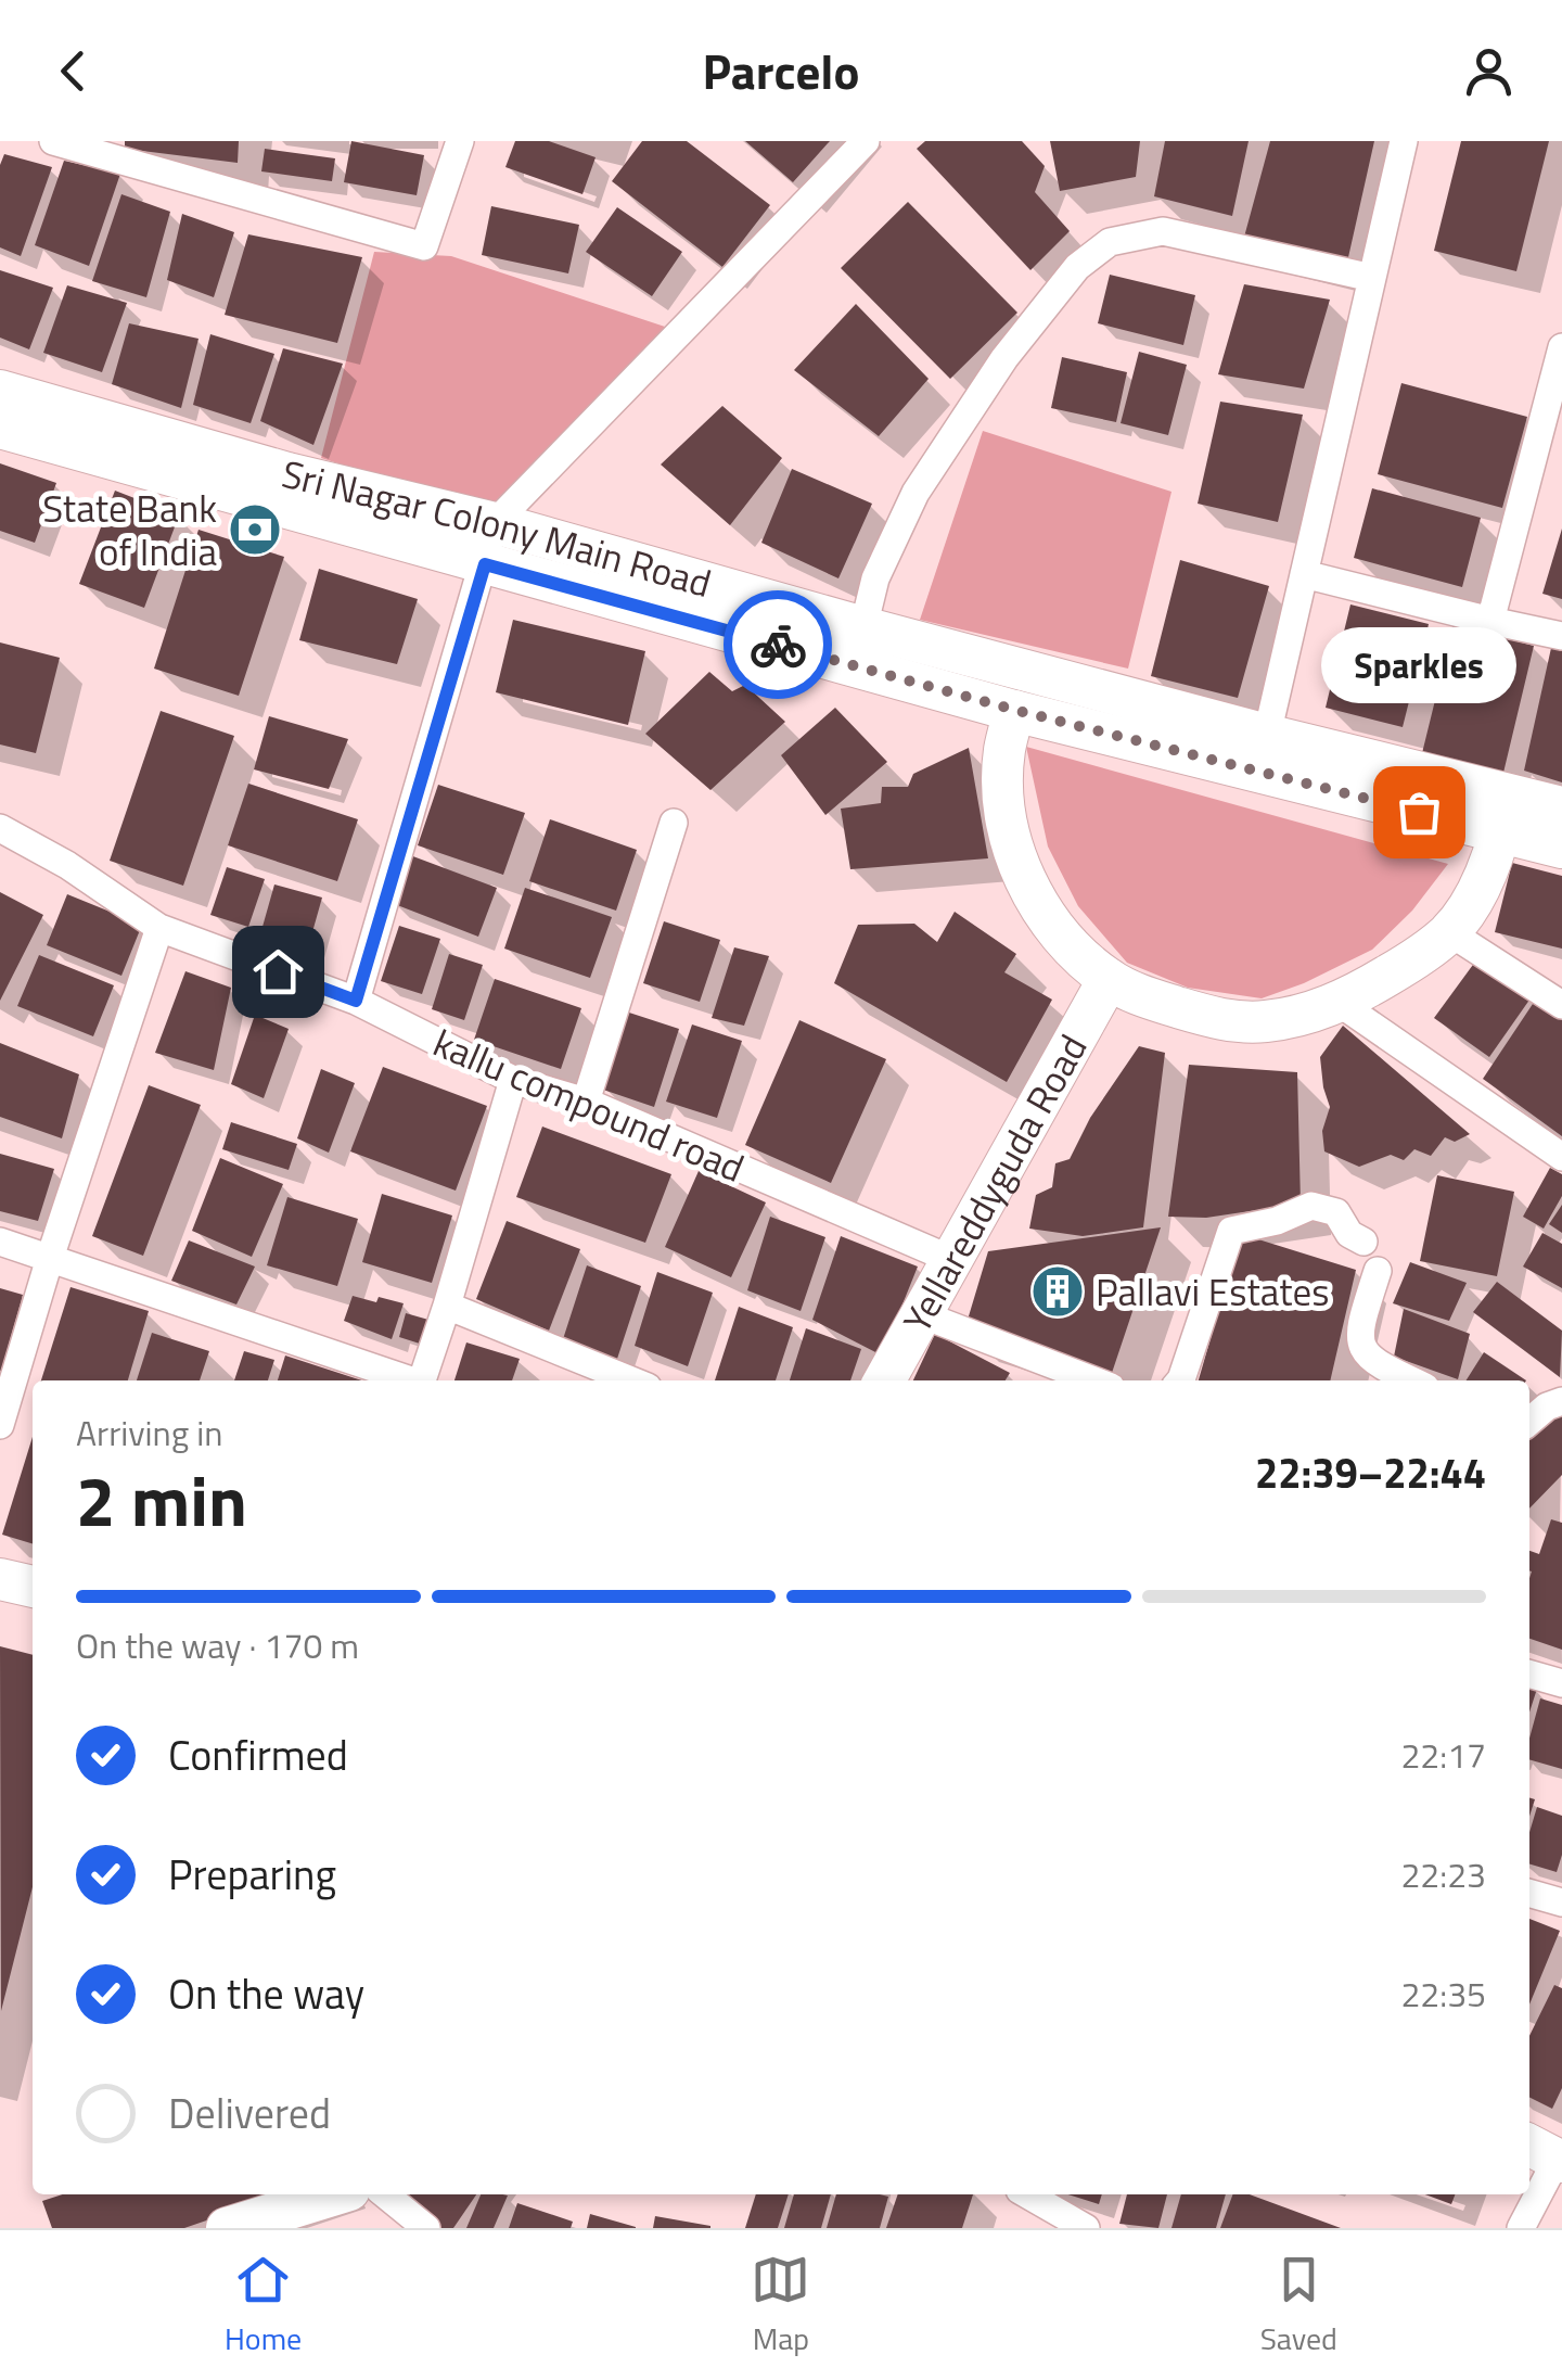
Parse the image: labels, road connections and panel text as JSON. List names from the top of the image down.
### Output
{
  "streets": {
    "main road": ["Sri Nagar Colony Main Road", "Yellareddyguda Road"],
    "street": ["kallu compound road"]
  },
  "crossings": [
    ["kallu compound road", "Yellareddyguda Road"]
  ],
  "places": {
    "bank": ["State Bank of India"],
    "other": ["Sparkles"],
    "building": ["Pallavi Estates"]
  },
  "page": {
    "header": "Parcelo",
    "bubble": "Sparkles",
    "heading": ["2 min", "Arriving in", "22:39–22:44"],
    "bar": "On the way · 170 m",
    "list": [
      ["Confirmed", "22:17"],
      ["Preparing", "22:23"],
      ["On the way", "22:35"],
      "Delivered"
    ],
    "tabs": ["Home", "Map", "Saved"]
  }
}
